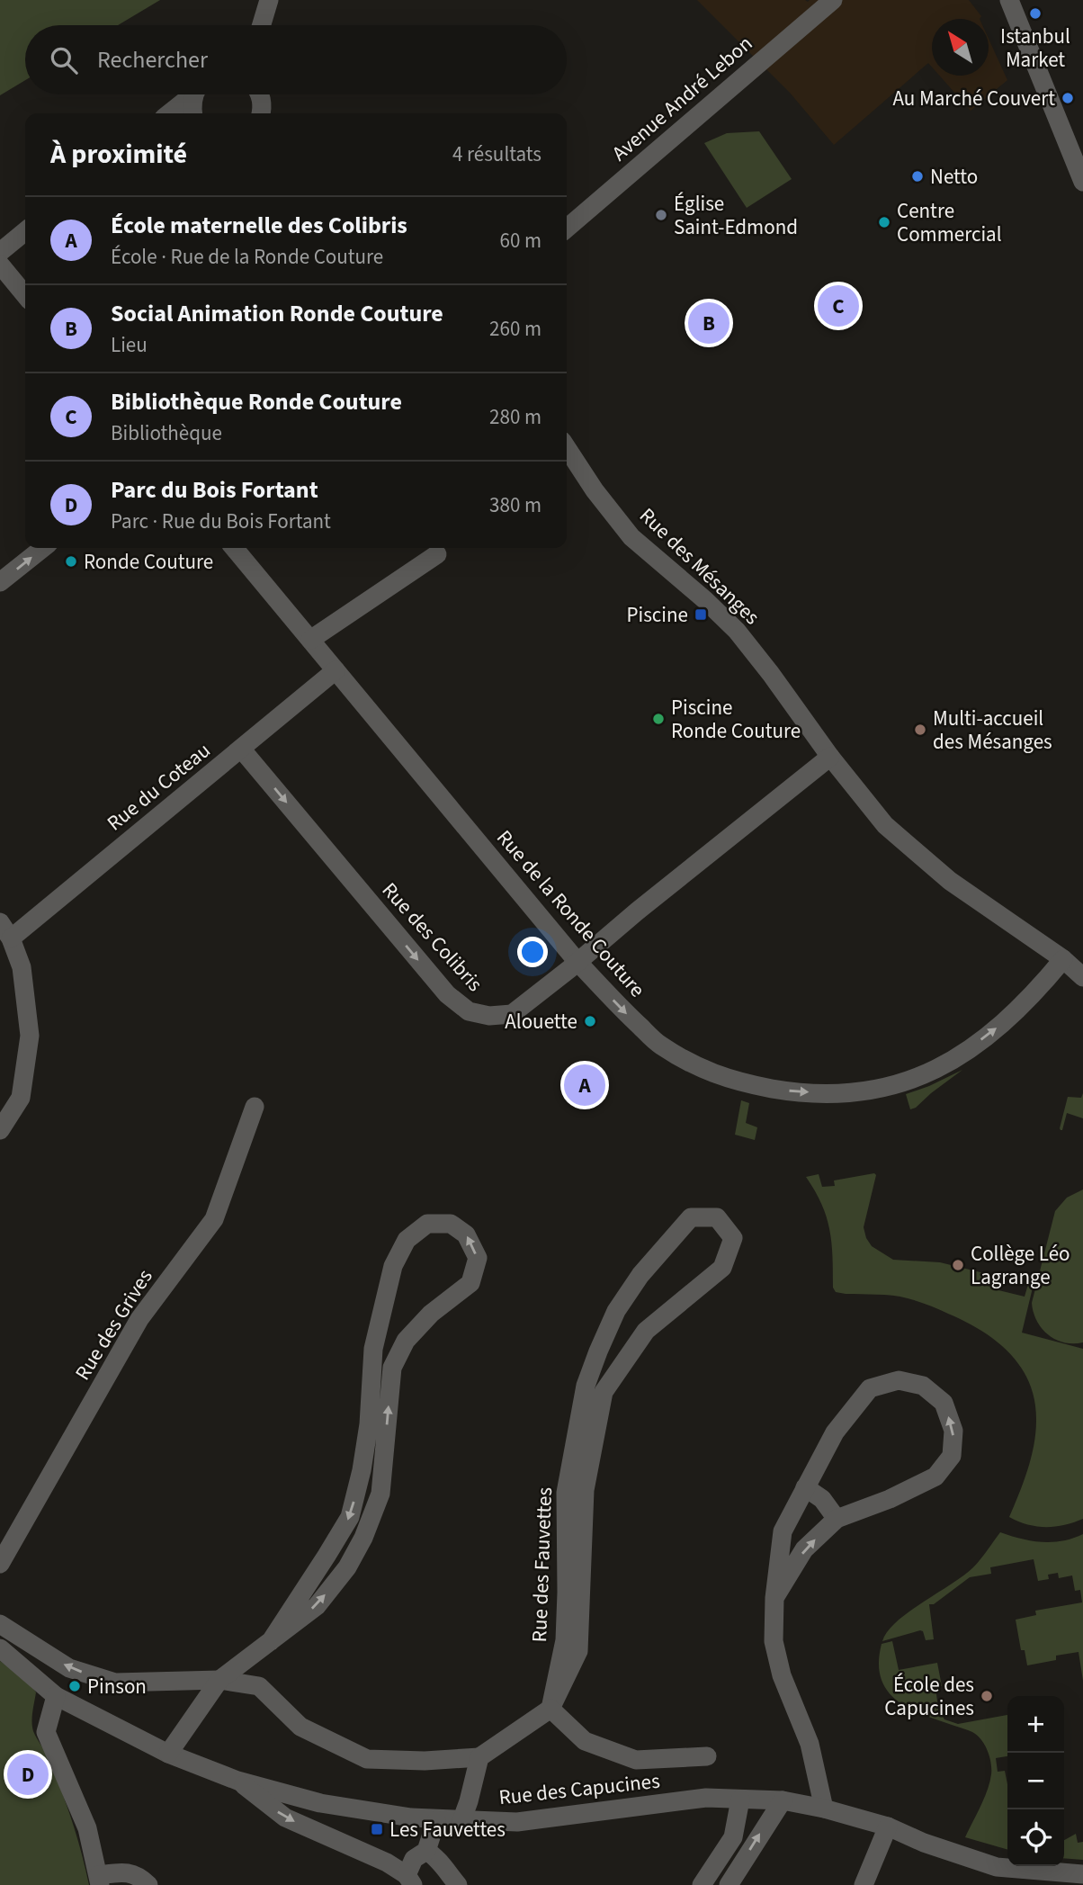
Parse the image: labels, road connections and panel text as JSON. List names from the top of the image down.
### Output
{
  "streets": {
    "street": [
      "Avenue André Lebon",
      "Rue des Mésanges",
      "Rue du Coteau",
      "Rue de la Ronde Couture",
      "Rue des Colibris",
      "Rue des Grives",
      "Rue des Fauvettes",
      "Rue des Capucines"
    ]
  },
  "crossings": [
    ["Rue des Mésanges", "Rue de la Ronde Couture"],
    ["Rue des Mésanges", "Rue des Colibris"],
    ["Rue du Coteau", "Rue de la Ronde Couture"],
    ["Rue du Coteau", "Rue des Colibris"],
    ["Rue de la Ronde Couture", "Rue des Colibris"]
  ],
  "one_way": ["Rue de la Ronde Couture", "Rue des Colibris"],
  "places": {
    "other": [
      "Istanbul Market",
      "Au Marché Couvert",
      "Netto",
      "Église Saint-Edmond",
      "Centre Commercial",
      "Ronde Couture",
      "Piscine Ronde Couture",
      "Multi-accueil des Mésanges",
      "Alouette",
      "Collège Léo Lagrange",
      "Pinson",
      "École des Capucines"
    ],
    "transit": ["Piscine", "Les Fauvettes"]
  },
  "north": "top left",
  "page": {
    "search": "Rechercher",
    "heading": ["À proximité", "4 résultats"],
    "list": [
      {
        "mark": "A",
        "name": "École maternelle des Colibris",
        "note": "École · Rue de la Ronde Couture",
        "value": "60 m"
      },
      {
        "mark": "B",
        "name": "Social Animation Ronde Couture",
        "note": "Lieu",
        "value": "260 m"
      },
      {
        "mark": "C",
        "name": "Bibliothèque Ronde Couture",
        "note": "Bibliothèque",
        "value": "280 m"
      },
      {
        "mark": "D",
        "name": "Parc du Bois Fortant",
        "note": "Parc · Rue du Bois Fortant",
        "value": "380 m"
      }
    ],
    "pins": [
      "C",
      "B",
      "A",
      "D"
    ],
    "map_buttons": ["+", "−"]
  }
}
